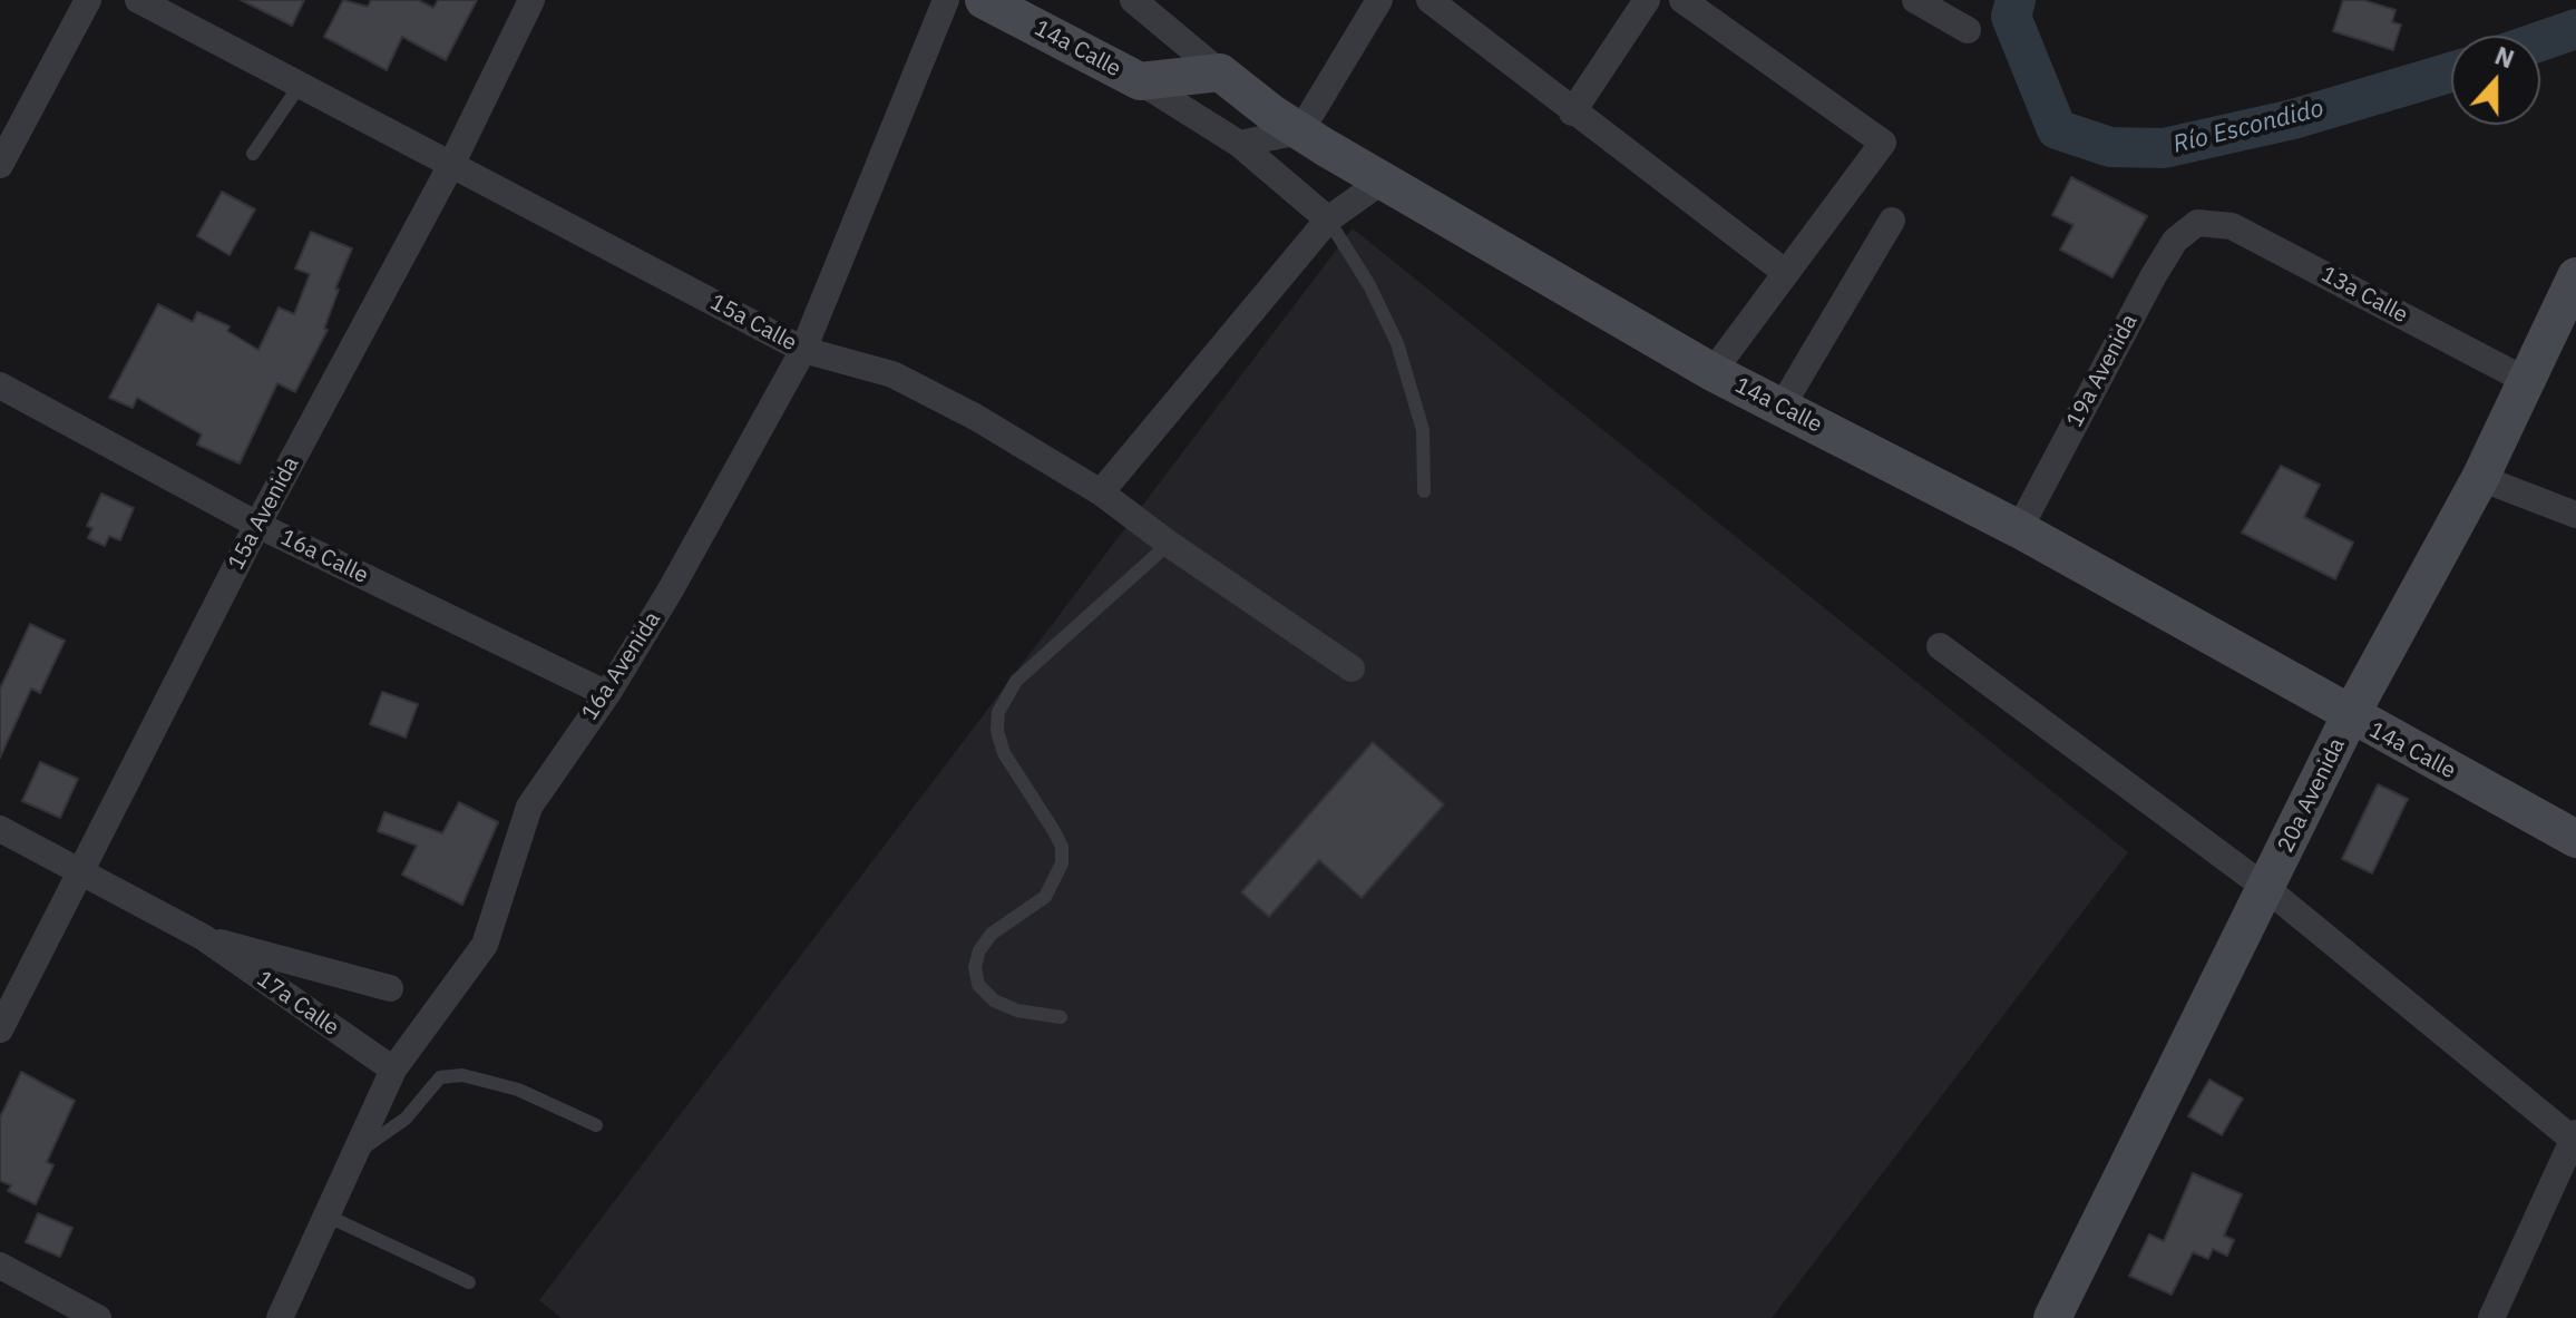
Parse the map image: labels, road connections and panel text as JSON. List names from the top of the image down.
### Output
{
  "streets": {
    "street": [
      "14a Calle",
      "13a Calle",
      "15a Calle",
      "19a Avenida",
      "15a Avenida",
      "16a Calle",
      "16a Avenida",
      "20a Avenida",
      "17a Calle"
    ]
  },
  "crossings": [
    ["14a Calle", "19a Avenida"],
    ["14a Calle", "20a Avenida"],
    ["13a Calle", "19a Avenida"],
    ["13a Calle", "20a Avenida"],
    ["15a Calle", "15a Avenida"],
    ["15a Calle", "16a Avenida"],
    ["15a Avenida", "16a Calle"],
    ["15a Avenida", "17a Calle"],
    ["16a Calle", "16a Avenida"],
    ["16a Avenida", "17a Calle"]
  ],
  "water": ["Río Escondido"],
  "north": "top"
}
